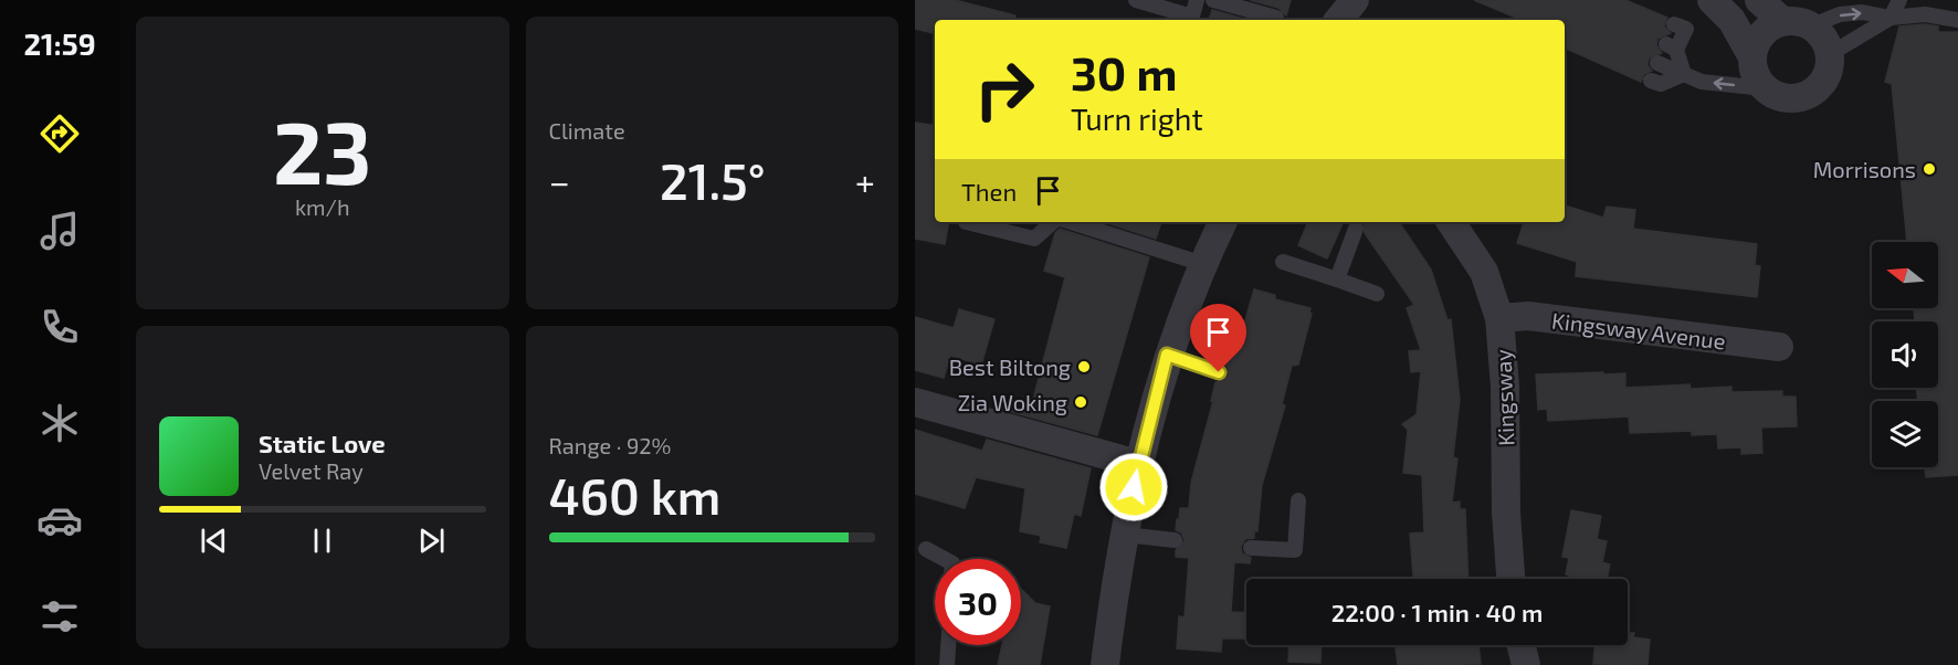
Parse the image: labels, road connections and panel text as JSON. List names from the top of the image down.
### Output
{
  "streets": {
    "street": ["Kingsway Avenue", "Kingsway"]
  },
  "crossings": [
    ["Kingsway Avenue", "Kingsway"]
  ],
  "places": ["Morrisons", "Best Biltong", "Zia Woking"],
  "north": "left",
  "page": {
    "tabs": "21:59",
    "tile": [
      ["23", "km/h"],
      "Climate",
      ["Range · 92%", "460 km"]
    ],
    "turn": ["30 m", "Turn right"],
    "heat": ["−", "21.5°", "+"],
    "then": "Then",
    "song": ["Static Love", "Velvet Ray"],
    "limit": "30",
    "trip": "22:00 · 1 min · 40 m"
  }
}
